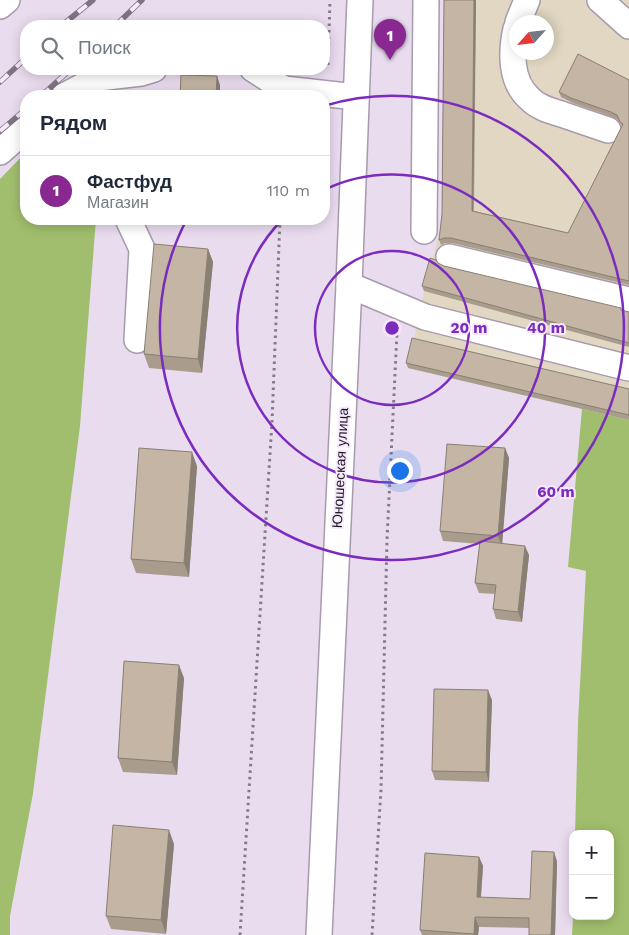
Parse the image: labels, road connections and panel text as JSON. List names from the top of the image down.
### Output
{
  "streets": {
    "street": ["Юношеская улица"]
  },
  "north": "bottom left",
  "page": {
    "pins": "1",
    "search": "Поиск",
    "heading": "Рядом",
    "list": [
      {
        "mark": "1",
        "name": "Фастфуд",
        "note": "Магазин",
        "value": "110 m"
      }
    ],
    "map_buttons": ["+", "−"]
  },
  "rings": ["20 m", "40 m", "60 m"]
}
